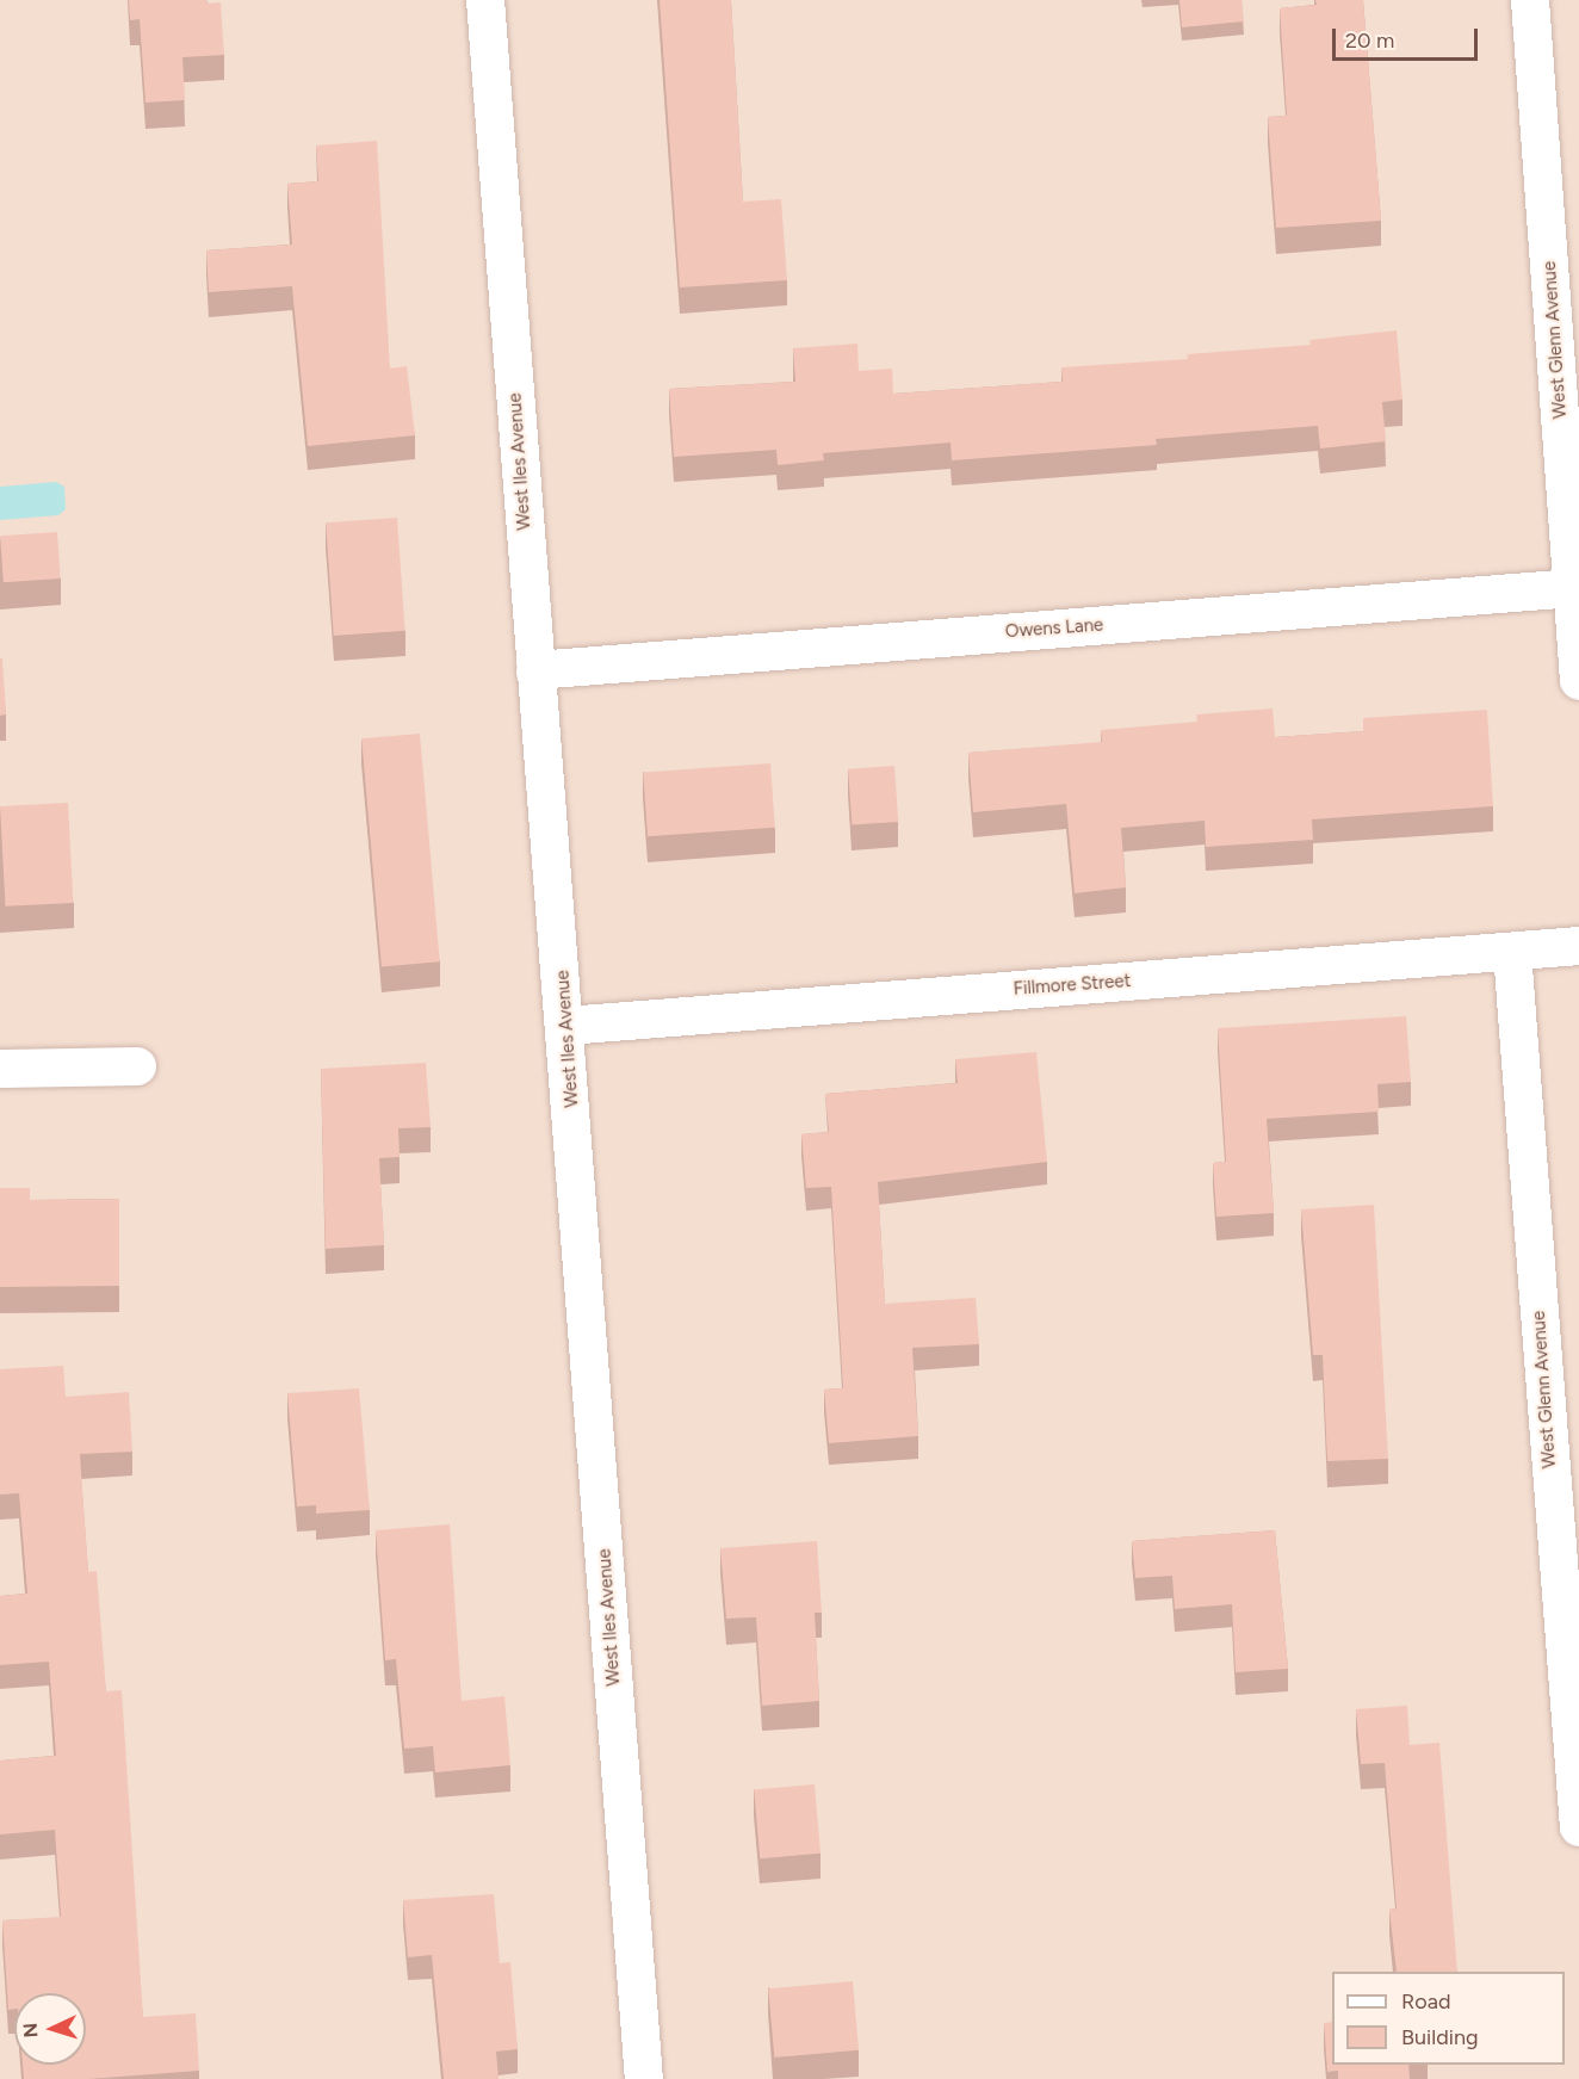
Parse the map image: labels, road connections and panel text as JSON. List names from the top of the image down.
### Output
{
  "streets": {
    "street": [
      "West Glenn Avenue",
      "West Iles Avenue",
      "Owens Lane",
      "Fillmore Street"
    ]
  },
  "crossings": [
    ["West Glenn Avenue", "Owens Lane"],
    ["West Glenn Avenue", "Fillmore Street"],
    ["West Iles Avenue", "Owens Lane"],
    ["West Iles Avenue", "Fillmore Street"]
  ],
  "legend": ["Road", "Building"],
  "scale_bar": "20 m",
  "north": "left"
}
